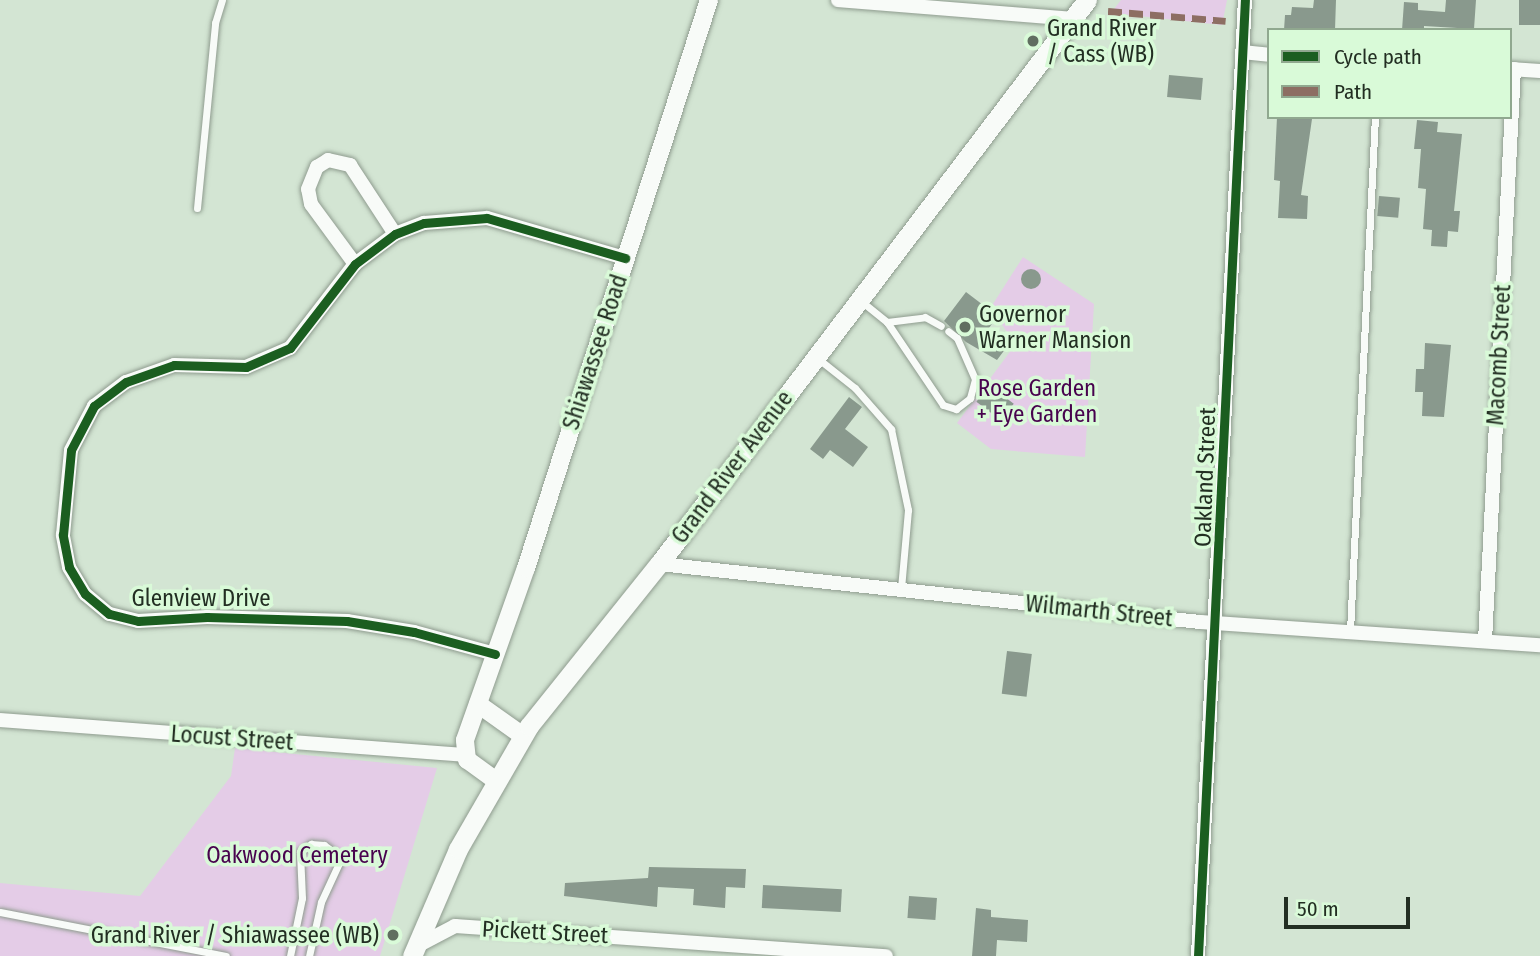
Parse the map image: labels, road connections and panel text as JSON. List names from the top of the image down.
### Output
{
  "streets": {
    "main road": ["Grand River Avenue"],
    "street": [
      "Shiawassee Road",
      "Macomb Street",
      "Oakland Street",
      "Glenview Drive",
      "Wilmarth Street",
      "Locust Street",
      "Pickett Street"
    ]
  },
  "crossings": [
    ["Shiawassee Road", "Glenview Drive"],
    ["Shiawassee Road", "Locust Street"],
    ["Macomb Street", "Wilmarth Street"],
    ["Grand River Avenue", "Wilmarth Street"],
    ["Grand River Avenue", "Pickett Street"],
    ["Oakland Street", "Wilmarth Street"]
  ],
  "parks": ["Rose Garden + Eye Garden", "Oakwood Cemetery"],
  "places": ["Grand River / Cass (WB)", "Governor Warner Mansion", "Grand River / Shiawassee (WB)"],
  "legend": ["Cycle path", "Path"],
  "scale_bar": "50 m"
}
